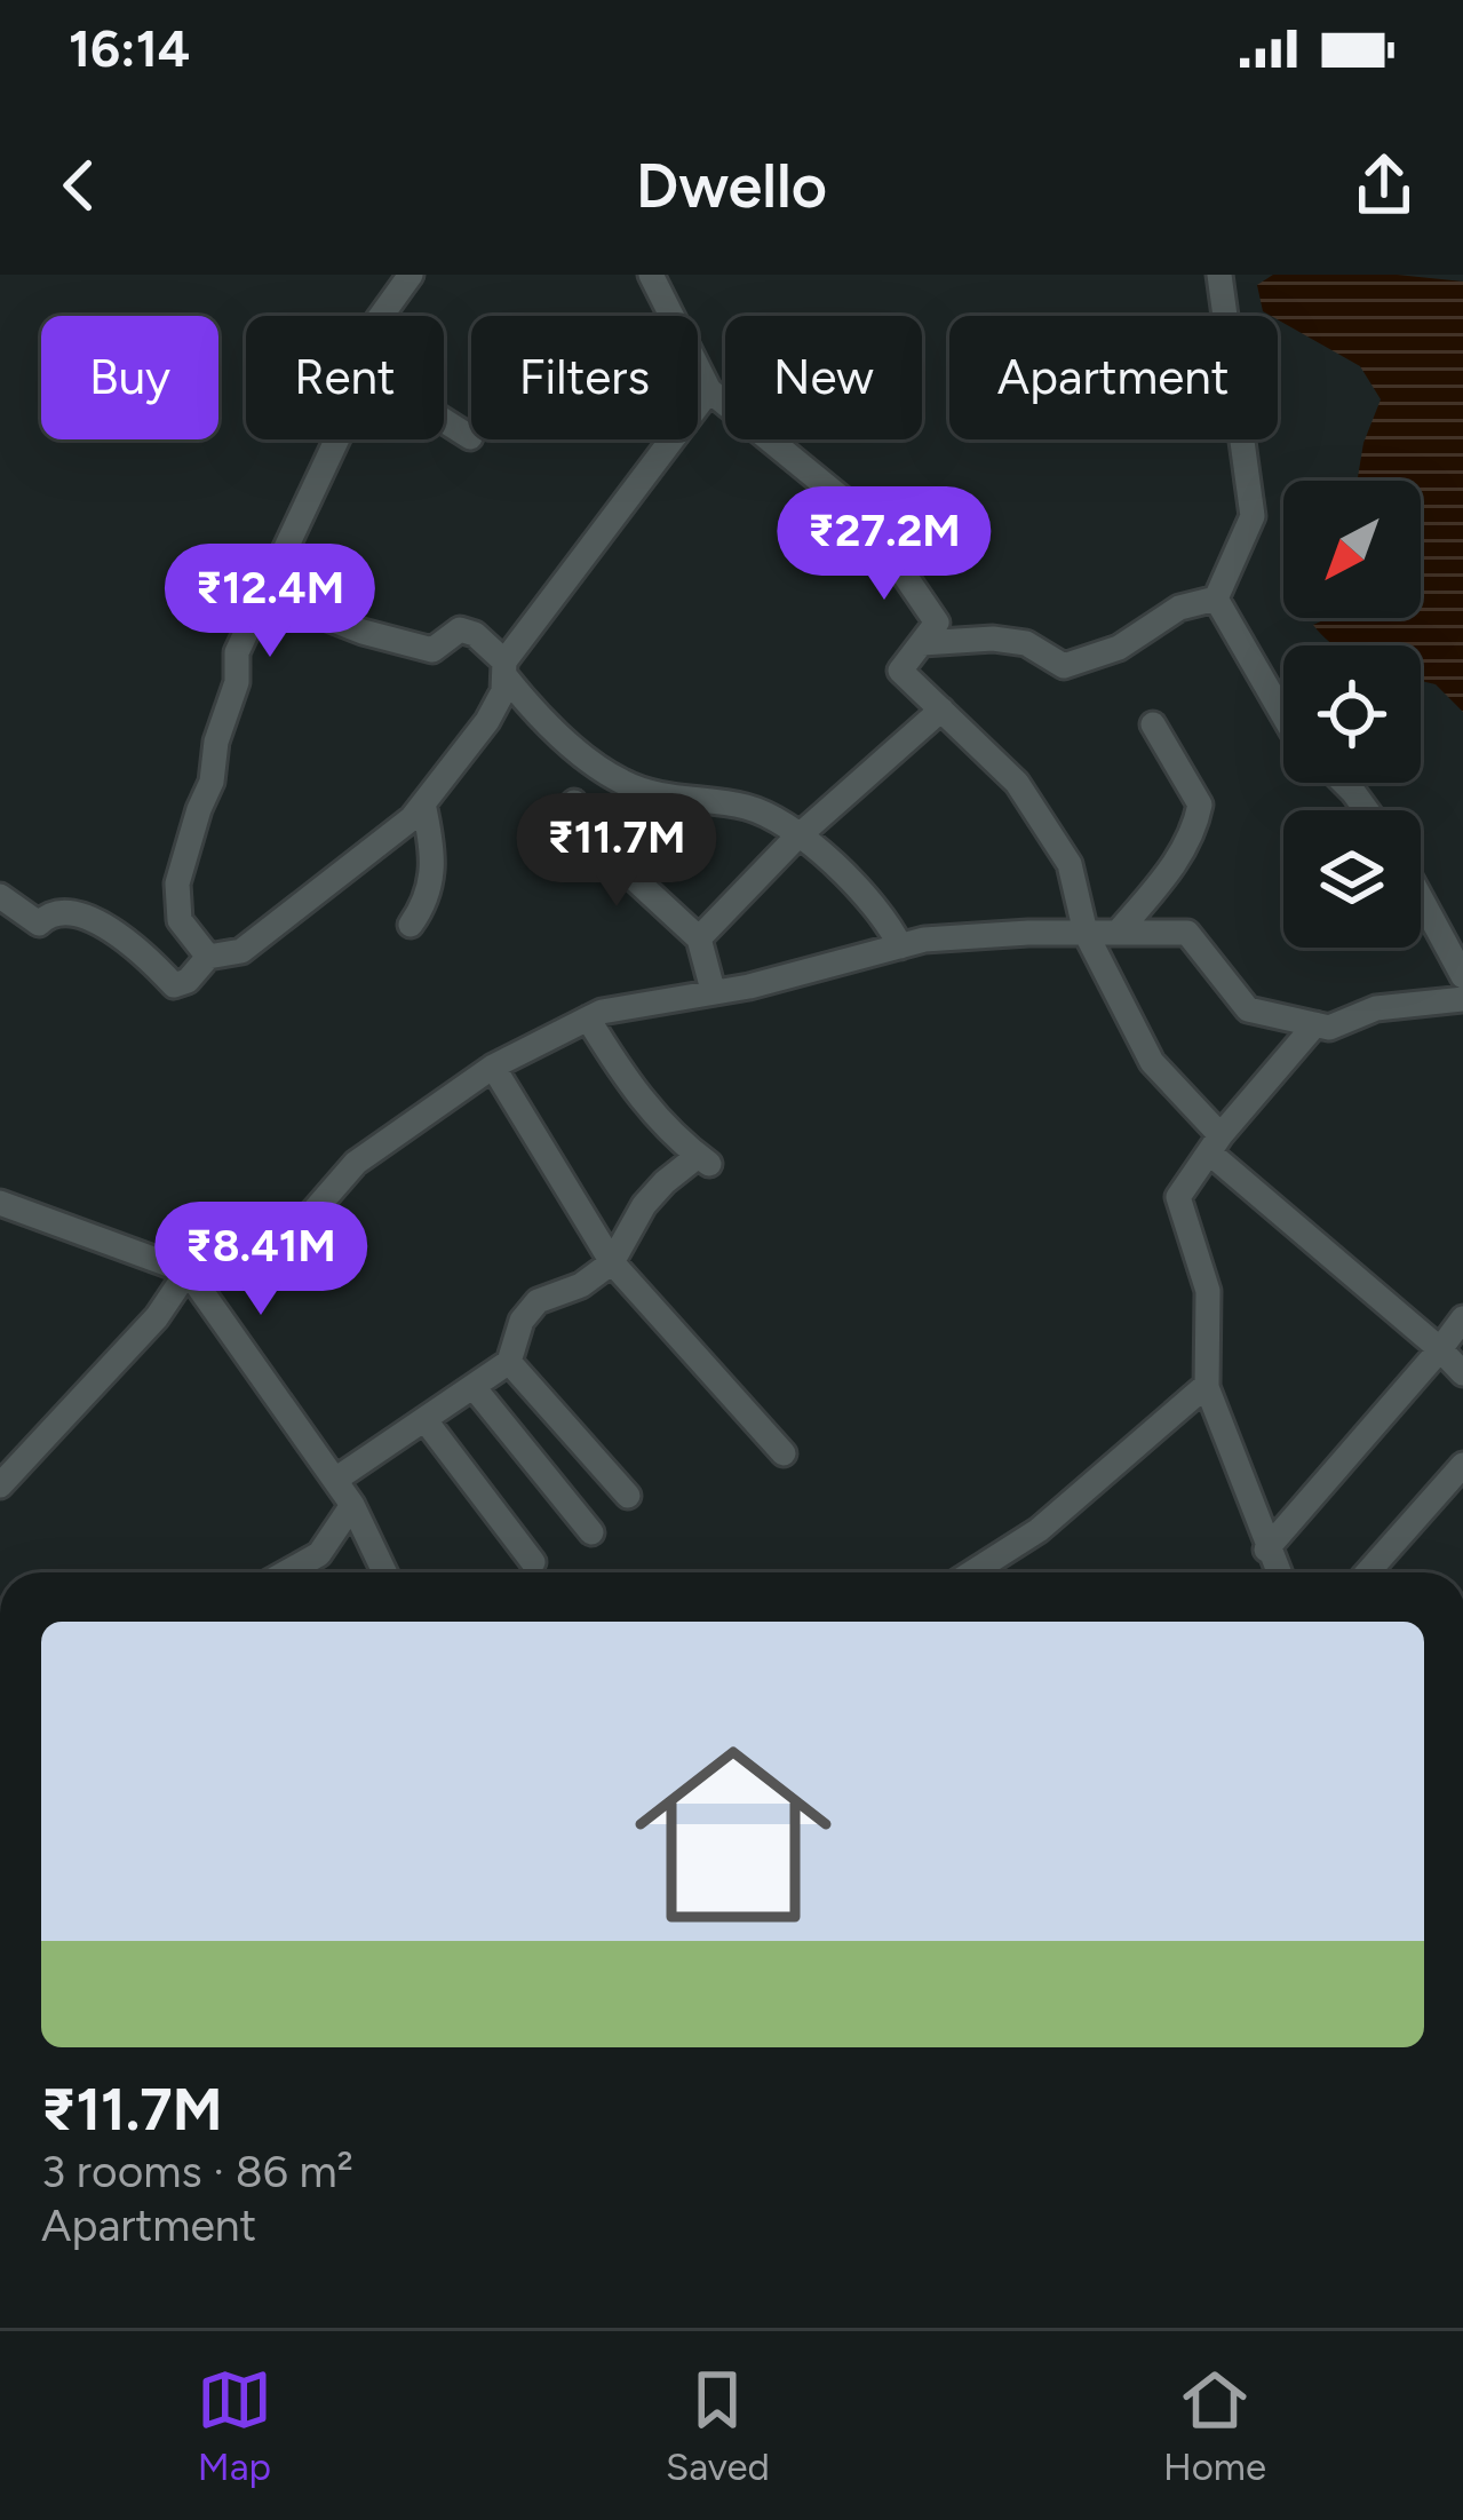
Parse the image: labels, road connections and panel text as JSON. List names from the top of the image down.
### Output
{
  "north": "bottom left",
  "page": {
    "status": "16:14",
    "header": "Dwello",
    "chip": [
      "Buy",
      "Rent",
      "Filters",
      "New",
      "Apartment"
    ],
    "price": [
      "₹27.2M",
      "₹12.4M",
      "₹11.7M",
      "₹8.41M"
    ],
    "list": [
      {
        "name": "₹11.7M",
        "note": "3 rooms · 86 m² · Apartment"
      }
    ],
    "tabs": ["Map", "Saved", "Home"]
  }
}
